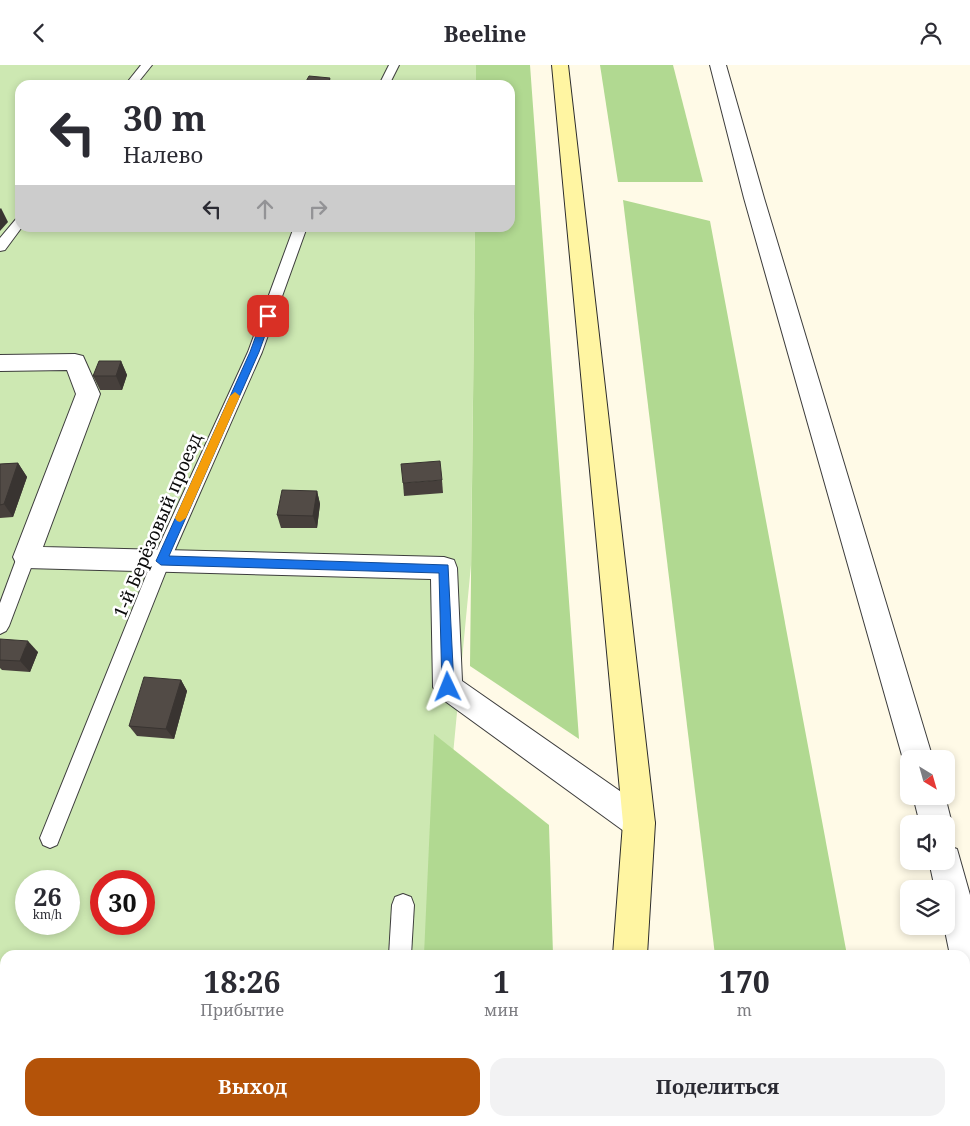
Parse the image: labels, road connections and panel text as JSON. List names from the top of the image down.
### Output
{
  "streets": {
    "lane": ["1-й Берёзовый проезд"]
  },
  "north": "bottom right",
  "page": {
    "header": "Beeline",
    "turn": ["30 m", "Налево"],
    "speed": "26 km/h",
    "limit": "30",
    "eta": [
      "18:26",
      "Прибытие",
      "1",
      "мин",
      "170",
      "m"
    ],
    "buttons": ["Выход", "Поделиться"]
  }
}
